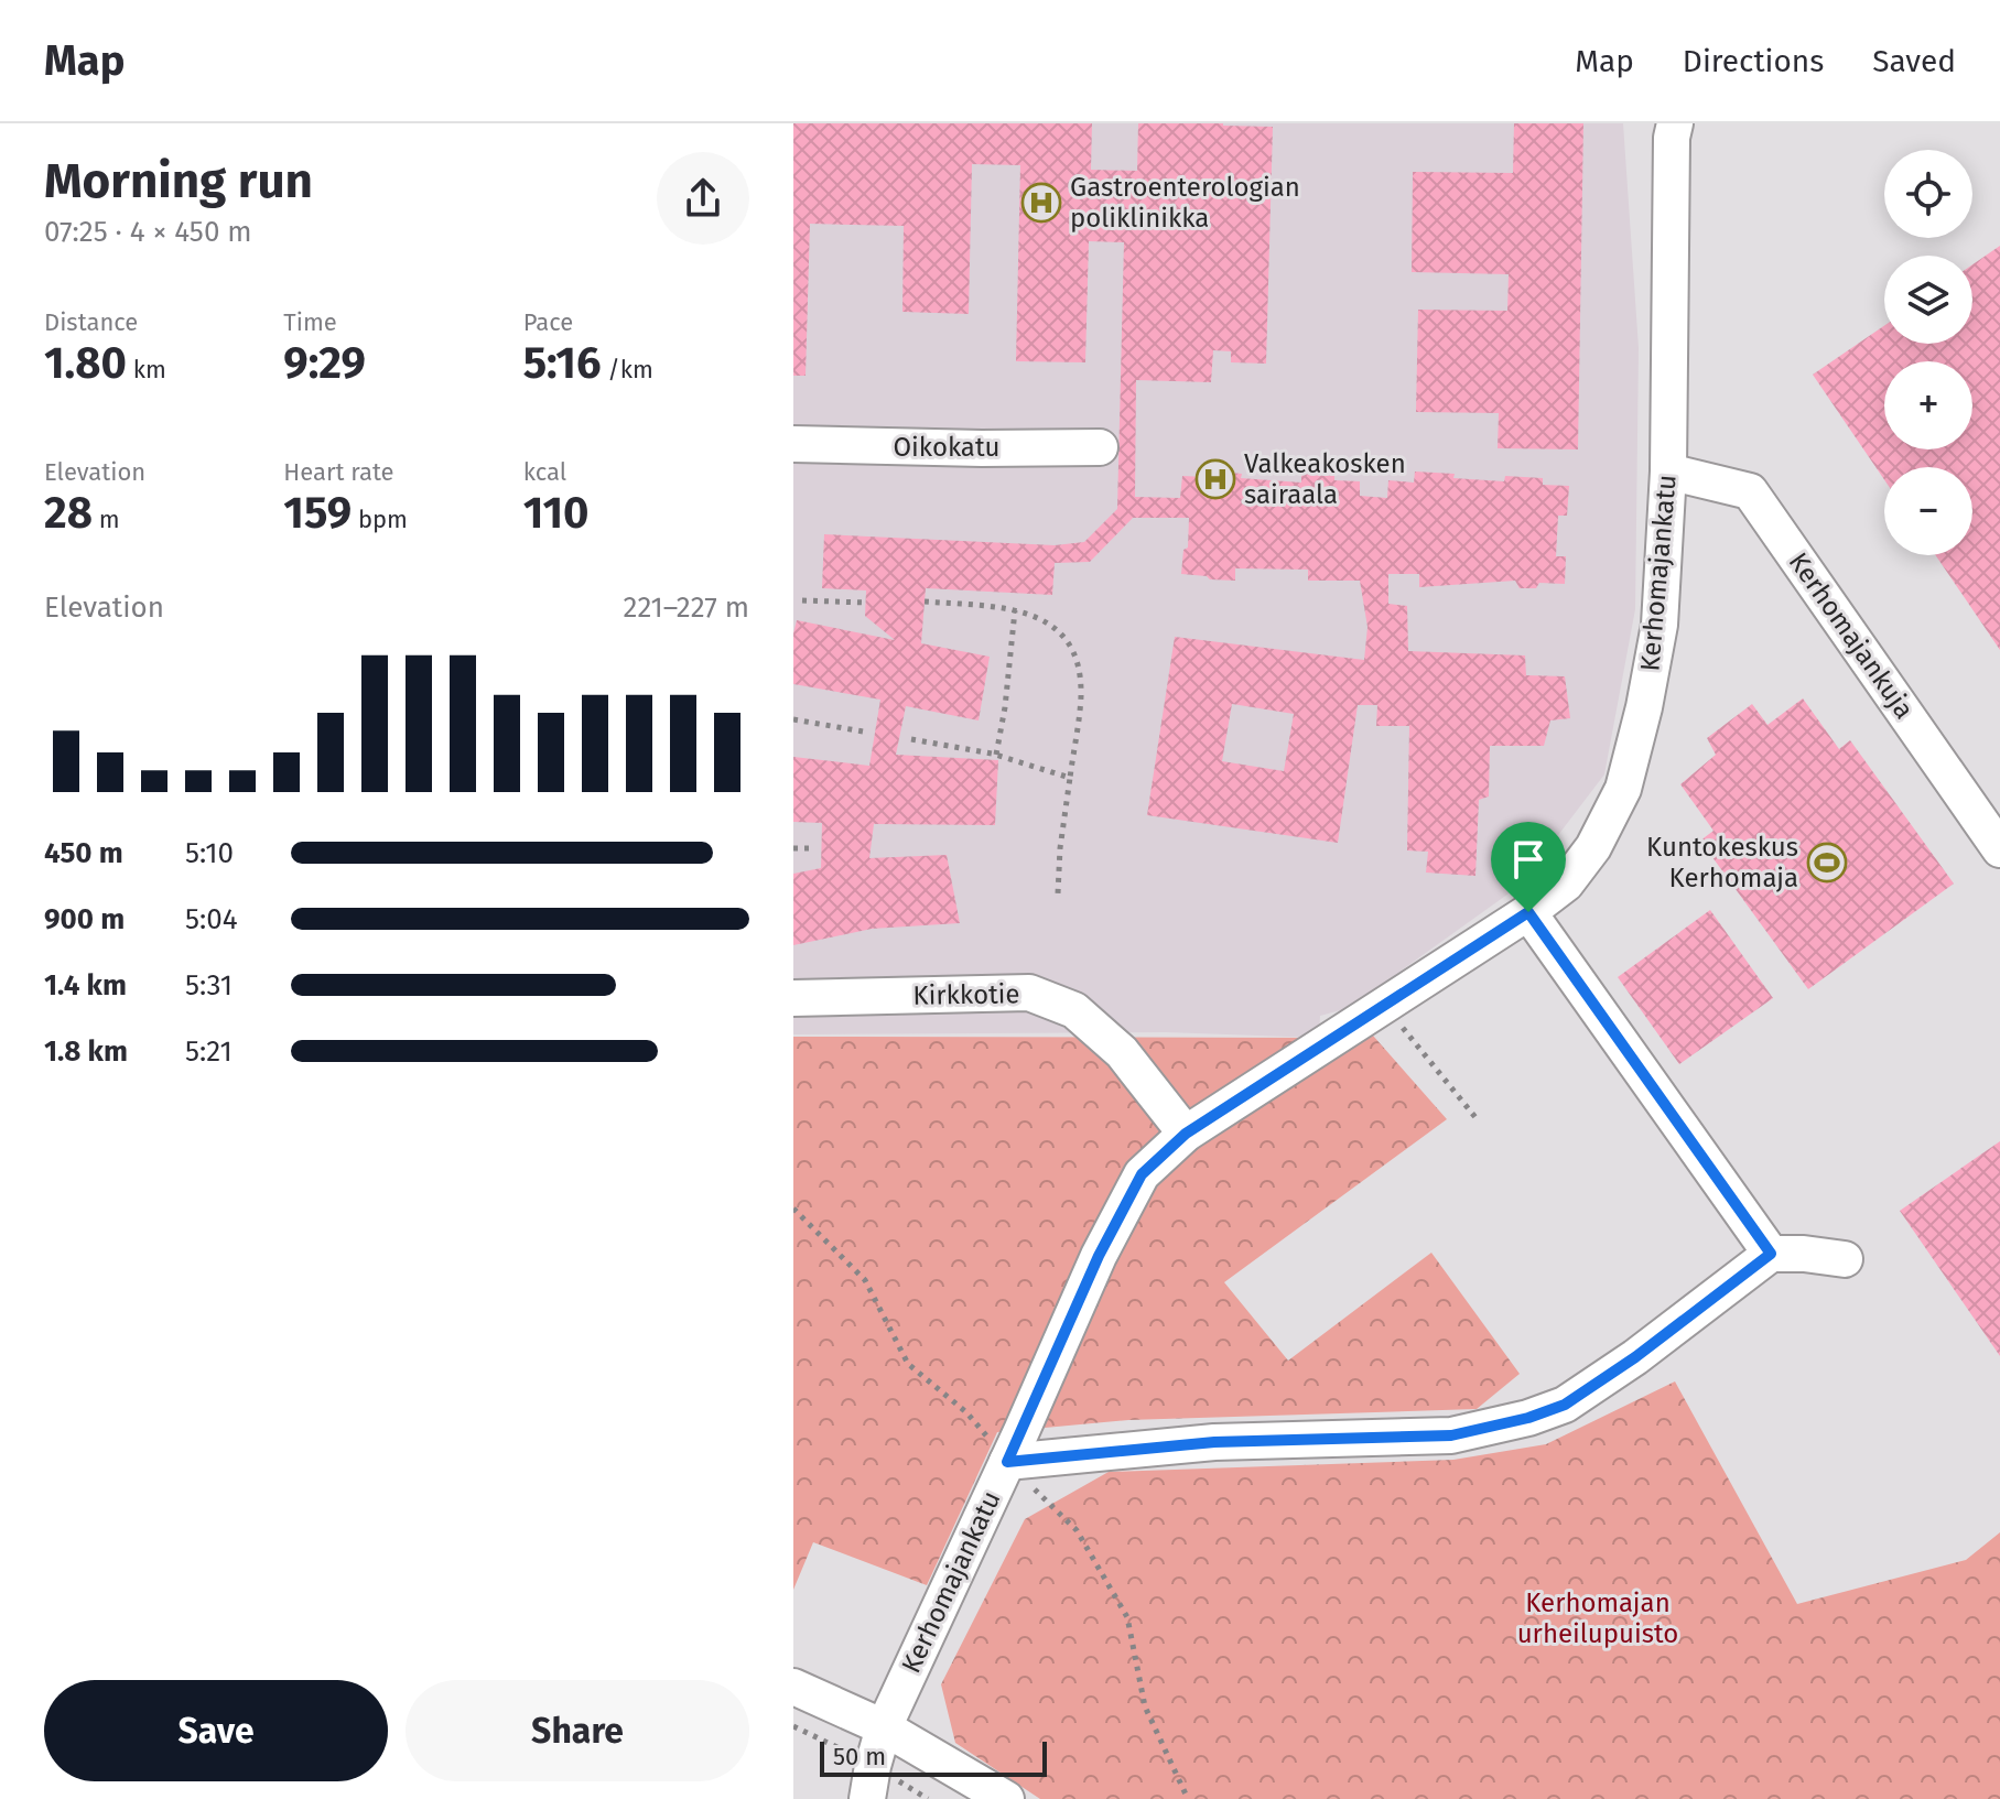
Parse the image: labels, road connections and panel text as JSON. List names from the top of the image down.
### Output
{
  "streets": {
    "street": [
      "Oikokatu",
      "Kerhomajankatu",
      "Kerhomajankuja",
      "Kirkkotie"
    ]
  },
  "crossings": [
    ["Kerhomajankatu", "Kerhomajankuja"],
    ["Kerhomajankatu", "Kirkkotie"]
  ],
  "parks": ["Kerhomajan urheilupuisto"],
  "places": {
    "hospital": ["Gastroenterologian poliklinikka", "Valkeakosken sairaala"],
    "sports": ["Kuntokeskus Kerhomaja"]
  },
  "scale_bar": "50 m",
  "page": {
    "header": "Map",
    "nav": ["Map", "Directions", "Saved"],
    "heading": ["Morning run", "07:25 · 4 × 450 m"],
    "map_buttons": ["+", "−"],
    "stats": [
      ["Distance", "1.80 km"],
      ["Time", "9:29"],
      ["Pace", "5:16 /km"],
      ["Elevation", "28 m"],
      ["Heart rate", "159 bpm"],
      ["kcal", "110"]
    ],
    "chart": ["Elevation", "221–227 m"],
    "list": [
      {
        "name": "450 m",
        "note": "5:10"
      },
      {
        "name": "900 m",
        "note": "5:04"
      },
      {
        "name": "1.4 km",
        "note": "5:31"
      },
      {
        "name": "1.8 km",
        "note": "5:21"
      }
    ],
    "buttons": ["Save", "Share"],
    "scale": "50 m"
  }
}
